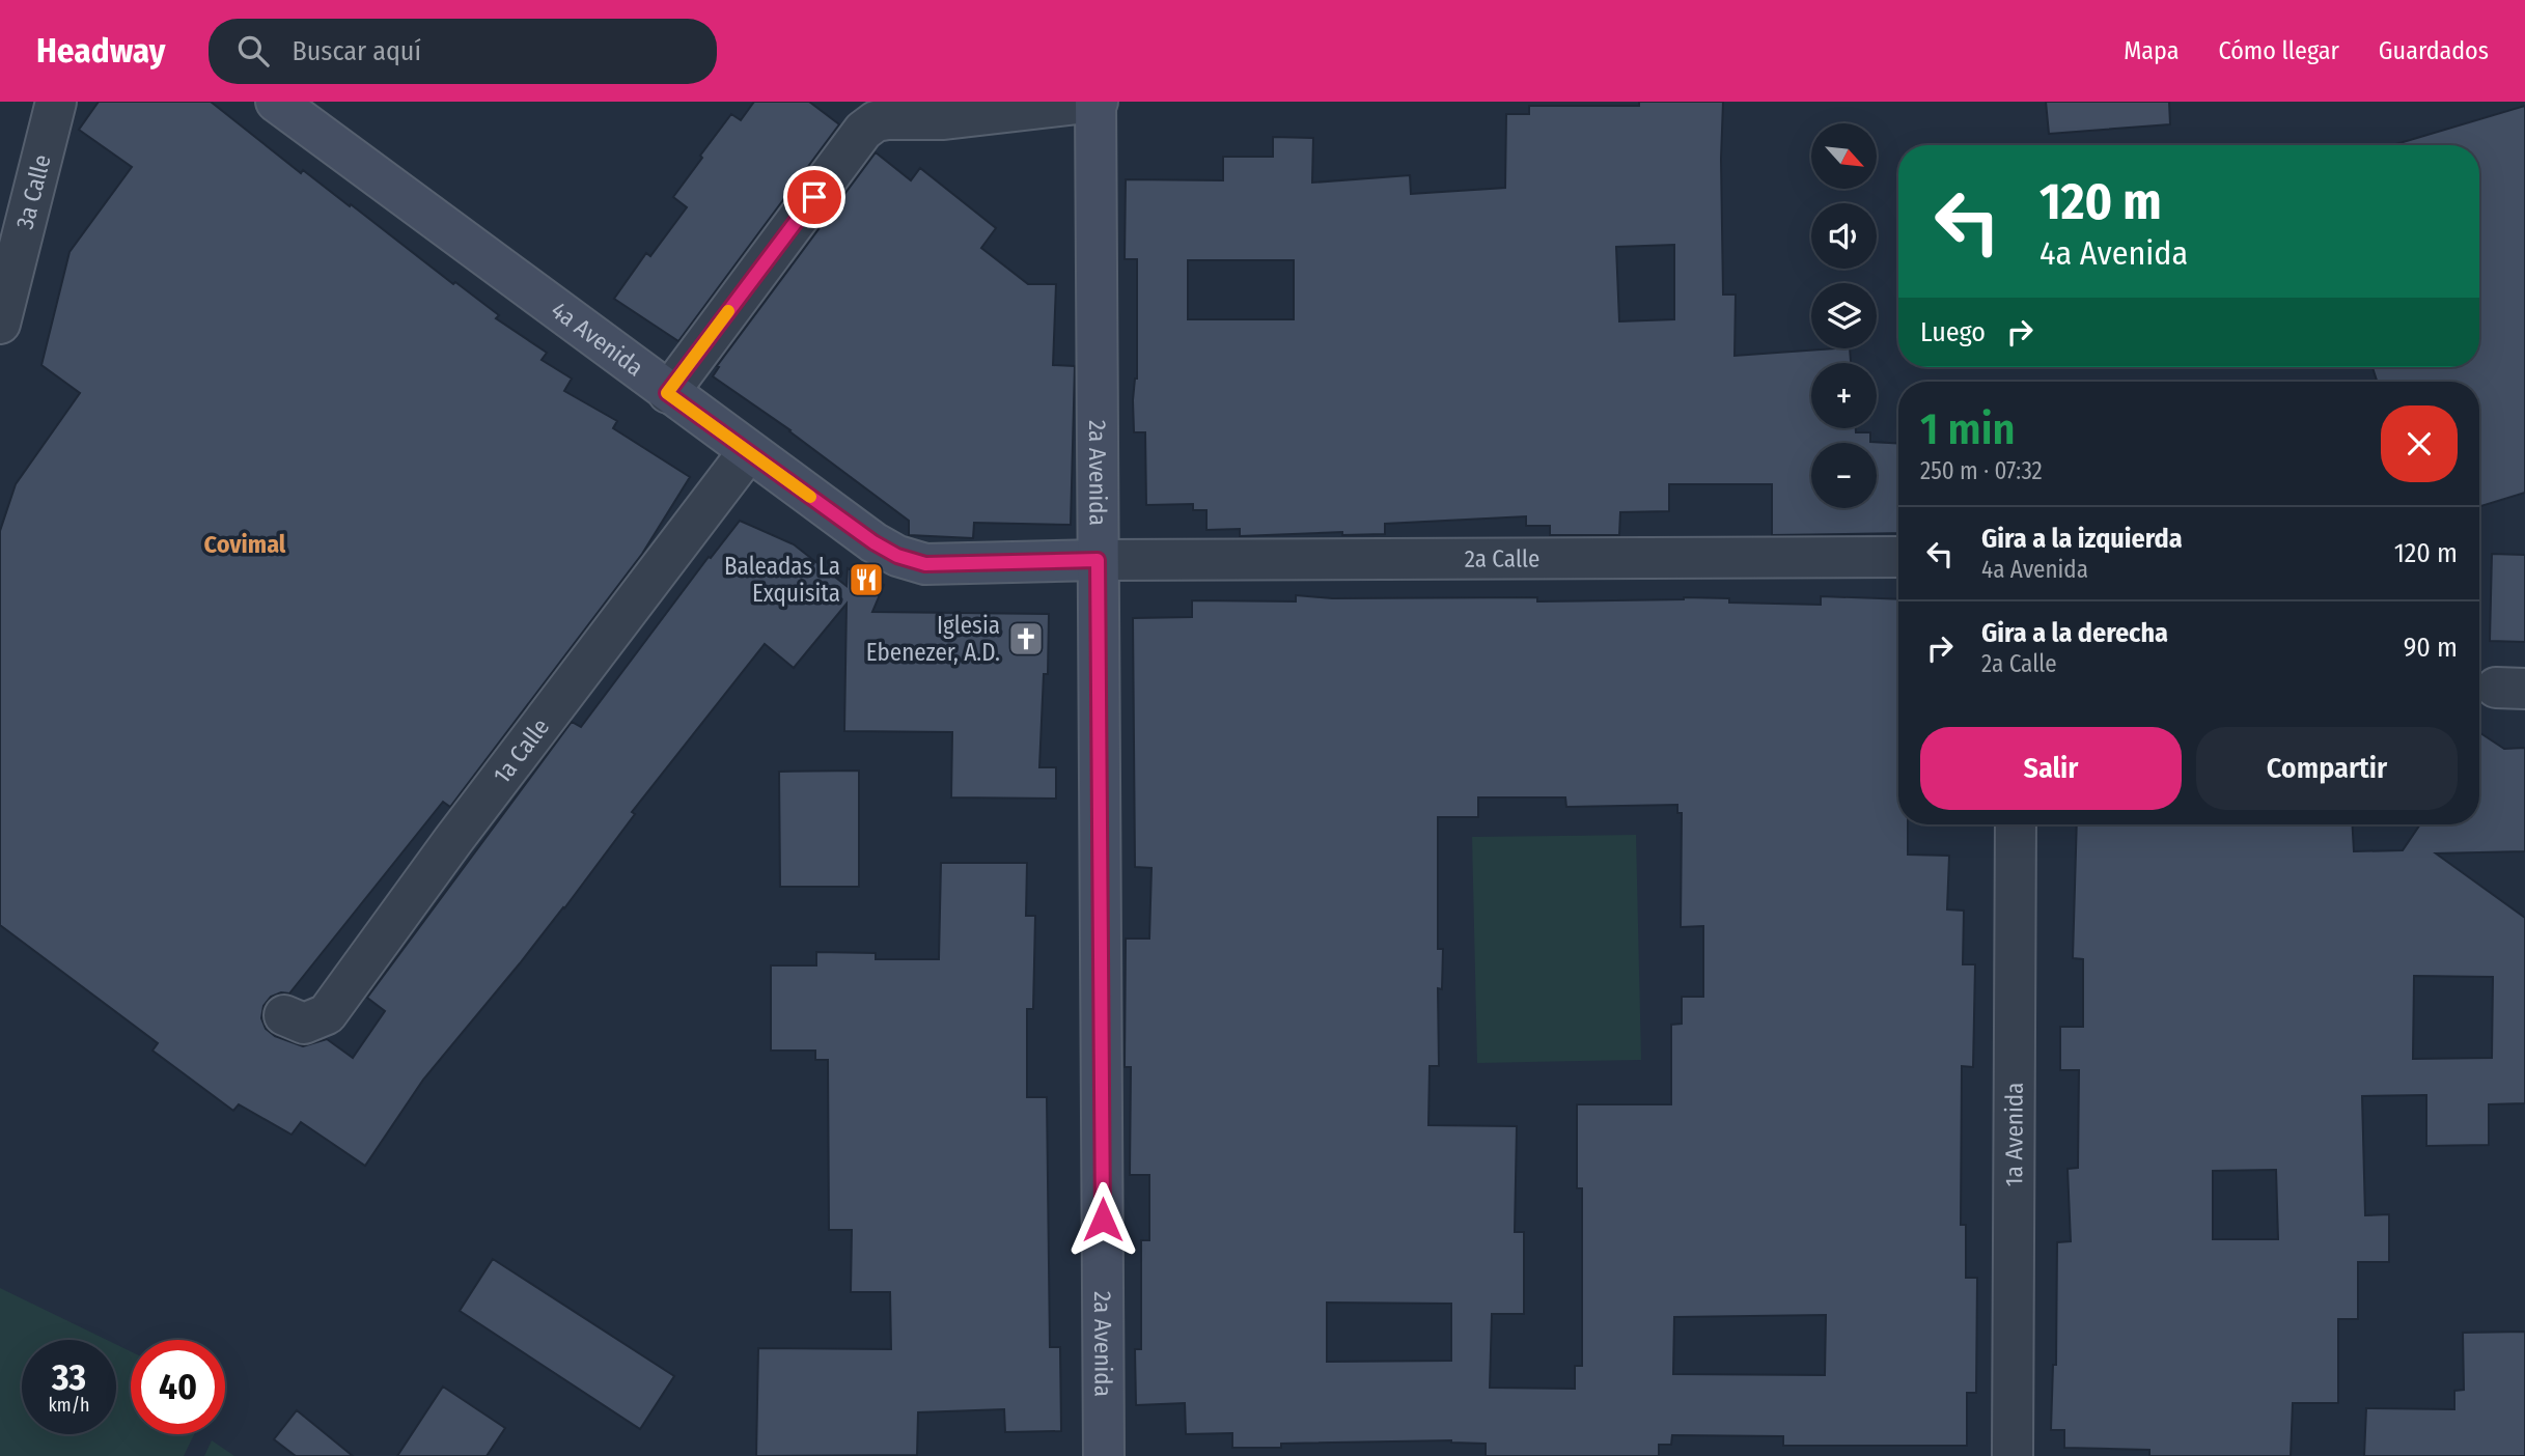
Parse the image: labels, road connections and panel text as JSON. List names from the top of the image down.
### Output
{
  "streets": {
    "street": [
      "3a Calle",
      "4a Avenida",
      "2a Avenida",
      "2a Calle",
      "1a Calle",
      "1a Avenida"
    ]
  },
  "crossings": [
    ["4a Avenida", "2a Avenida"],
    ["4a Avenida", "2a Calle"],
    ["4a Avenida", "1a Calle"],
    ["2a Avenida", "2a Calle"]
  ],
  "districts": ["Covimal"],
  "places": {
    "restaurant": ["Baleadas La Exquisita"],
    "church": ["Iglesia Ebenezer, A.D."]
  },
  "north": "bottom right",
  "page": {
    "header": "Headway",
    "search": "Buscar aquí",
    "nav": ["Mapa", "Cómo llegar", "Guardados"],
    "map_buttons": ["+", "−"],
    "turn": ["120 m", "4a Avenida"],
    "then": "Luego",
    "heading": ["1 min", "250 m · 07:32"],
    "list": [
      {
        "name": "Gira a la izquierda",
        "note": "4a Avenida",
        "value": "120 m"
      },
      {
        "name": "Gira a la derecha",
        "note": "2a Calle",
        "value": "90 m"
      }
    ],
    "buttons": ["Salir", "Compartir"],
    "speed": "33 km/h",
    "limit": "40"
  }
}
